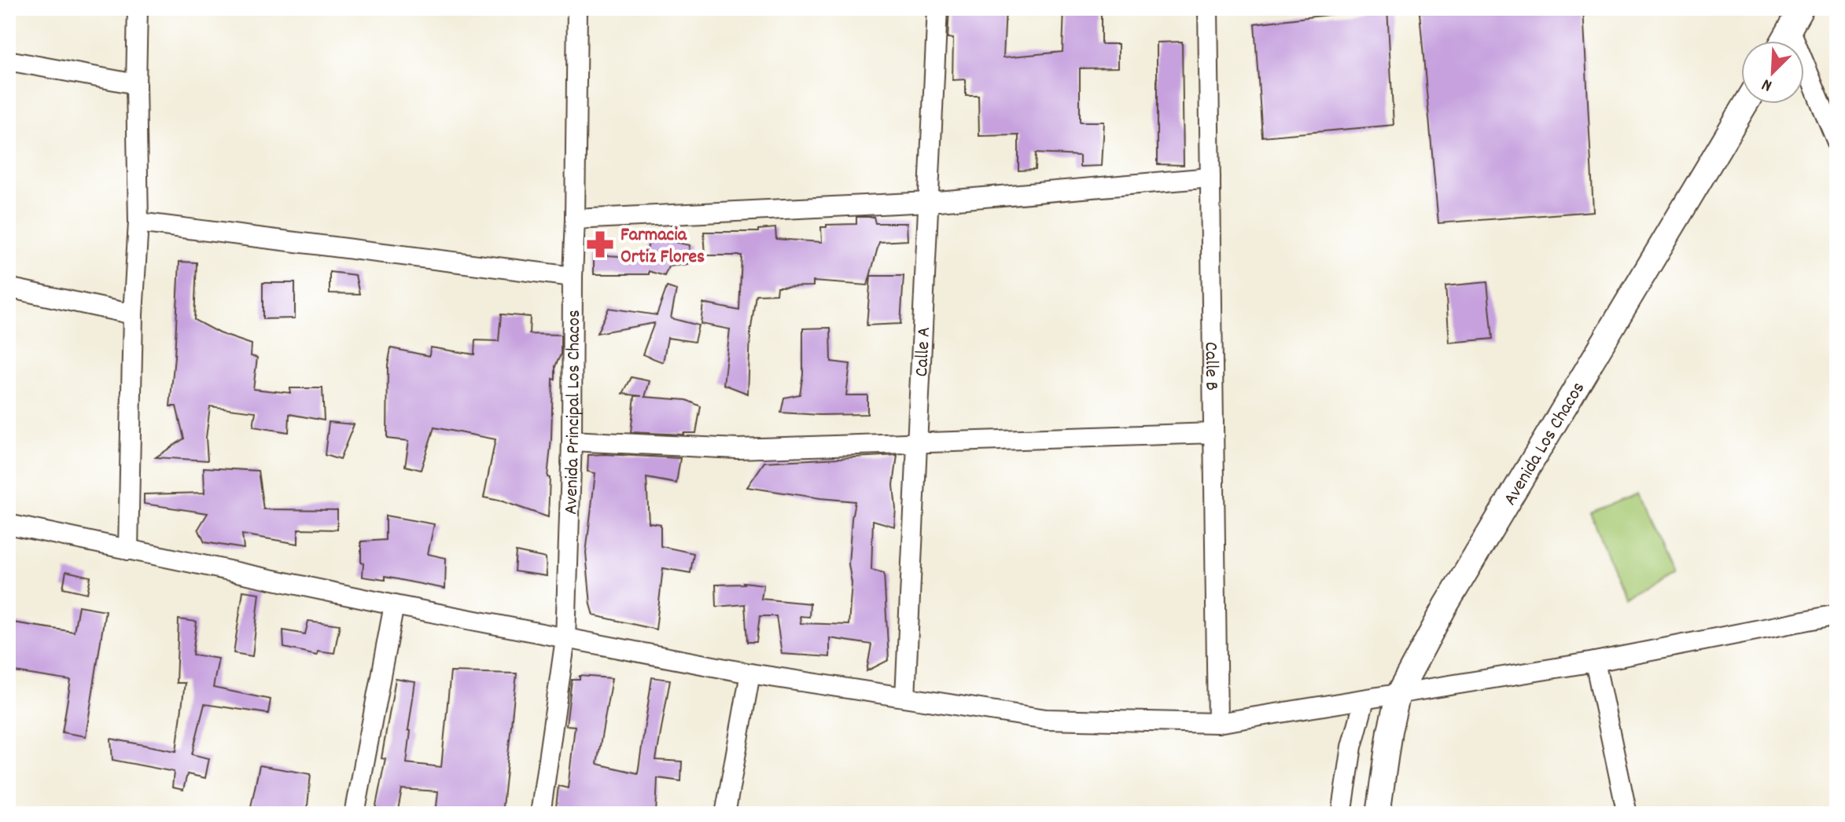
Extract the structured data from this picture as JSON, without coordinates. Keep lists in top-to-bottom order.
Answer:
{
  "streets": {
    "street": [
      "Calle A",
      "Calle B",
      "Avenida Principal Los Chacos",
      "Avenida Los Chacos"
    ]
  },
  "places": {
    "pharmacy": ["Farmacia Ortiz Flores"]
  },
  "north": "bottom left"
}
